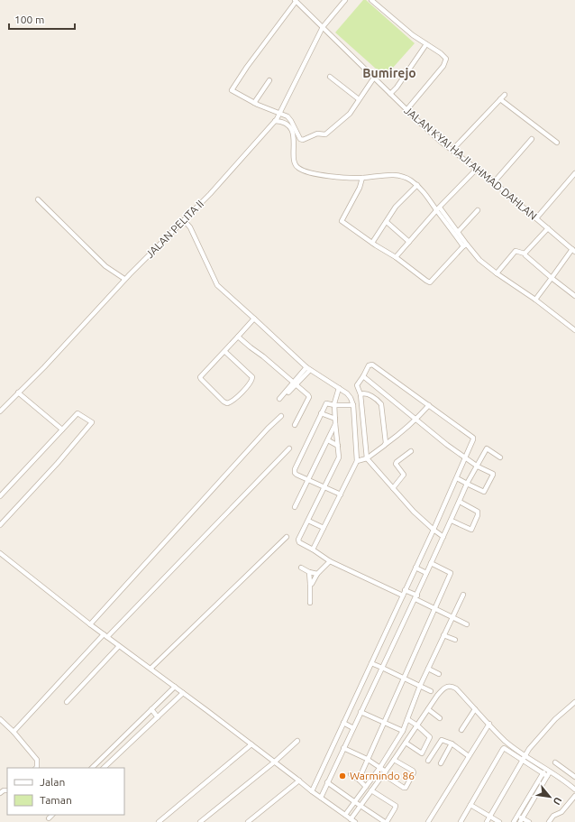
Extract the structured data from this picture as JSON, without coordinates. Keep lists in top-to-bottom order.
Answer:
{
  "streets": {
    "street": ["JALAN KYAI HAJI AHMAD DAHLAN", "JALAN PELITA II"]
  },
  "crossings": [
    ["JALAN KYAI HAJI AHMAD DAHLAN", "JALAN PELITA II"]
  ],
  "districts": ["Bumirejo"],
  "places": ["Warmindo 86"],
  "legend": ["Jalan", "Taman"],
  "scale_bar": "100 m",
  "north": "bottom right"
}
